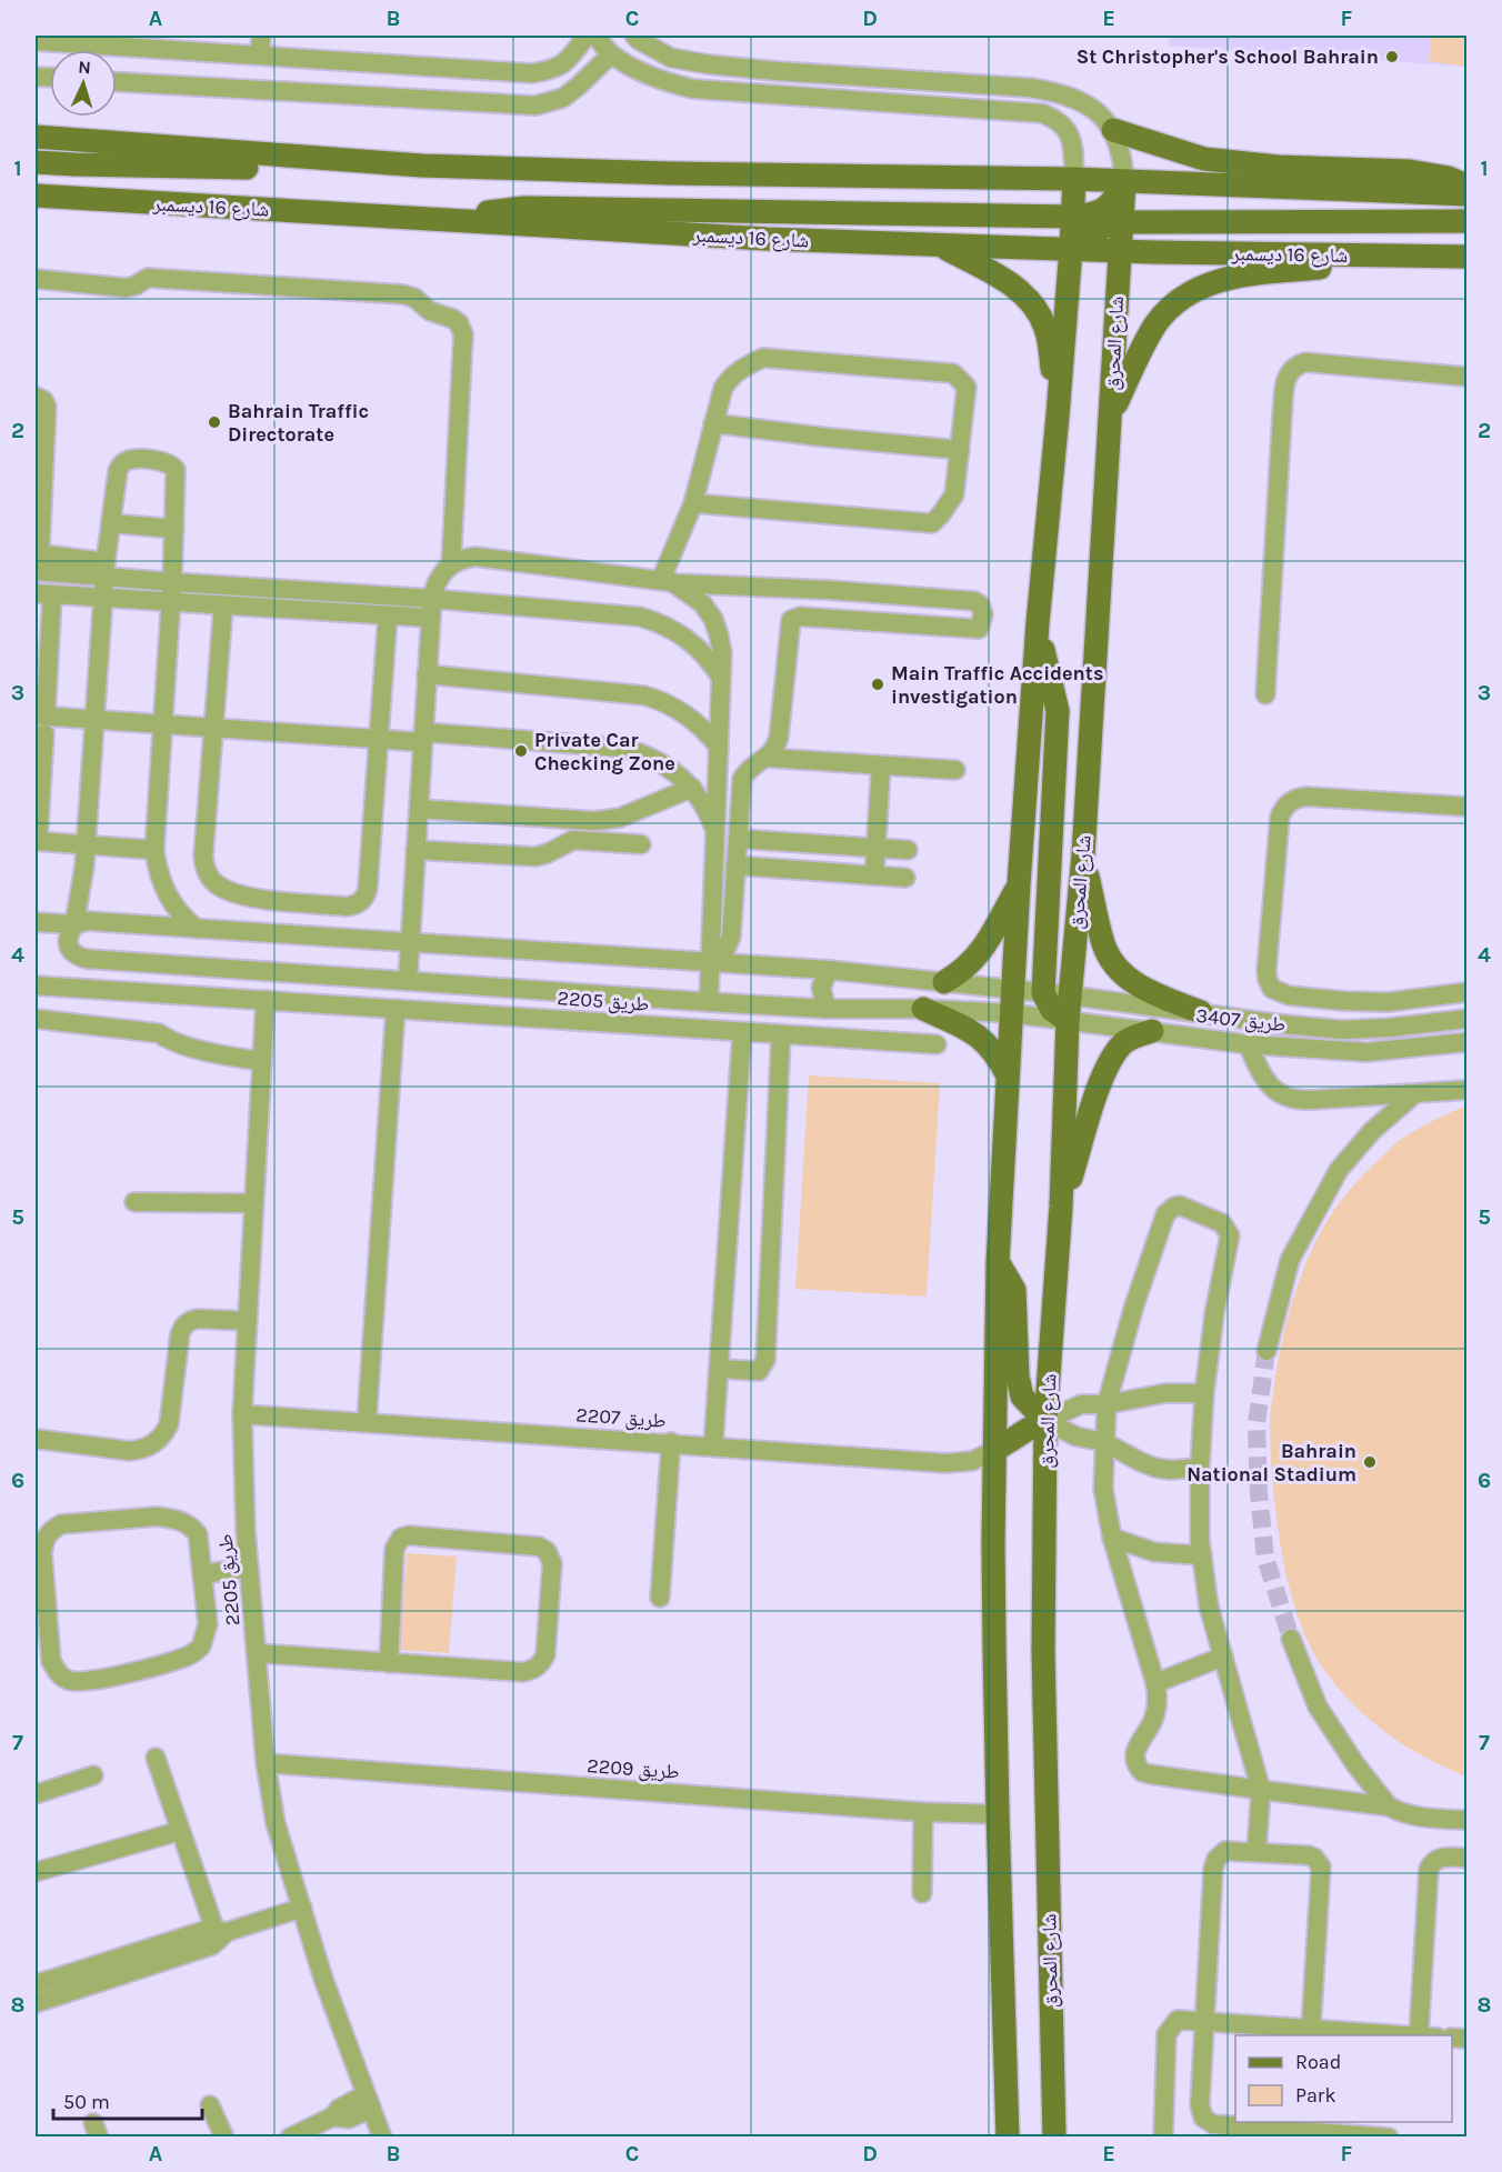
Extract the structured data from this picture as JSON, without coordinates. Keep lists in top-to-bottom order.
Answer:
{
  "streets": {
    "main road": ["شارع 16 ديسمبر", "شارع المحرق"],
    "street": [
      "طريق 2205",
      "طريق 3407",
      "طريق 2207",
      "طريق 2209"
    ]
  },
  "crossings": [
    ["شارع 16 ديسمبر", "شارع المحرق"],
    ["شارع المحرق", "طريق 3407"],
    ["طريق 2205", "طريق 2207"],
    ["طريق 2205", "طريق 2209"]
  ],
  "places": [
    "St Christopher's School Bahrain",
    "Bahrain Traffic Directorate",
    "Main Traffic Accidents investigation",
    "Private Car Checking Zone",
    "Bahrain National Stadium"
  ],
  "legend": ["Road", "Park"],
  "scale_bar": "50 m",
  "north": "top",
  "grid": {
    "columns": [
      "A",
      "B",
      "C",
      "D",
      "E",
      "F"
    ],
    "rows": [
      "1",
      "2",
      "3",
      "4",
      "5",
      "6",
      "7",
      "8"
    ]
  }
}
